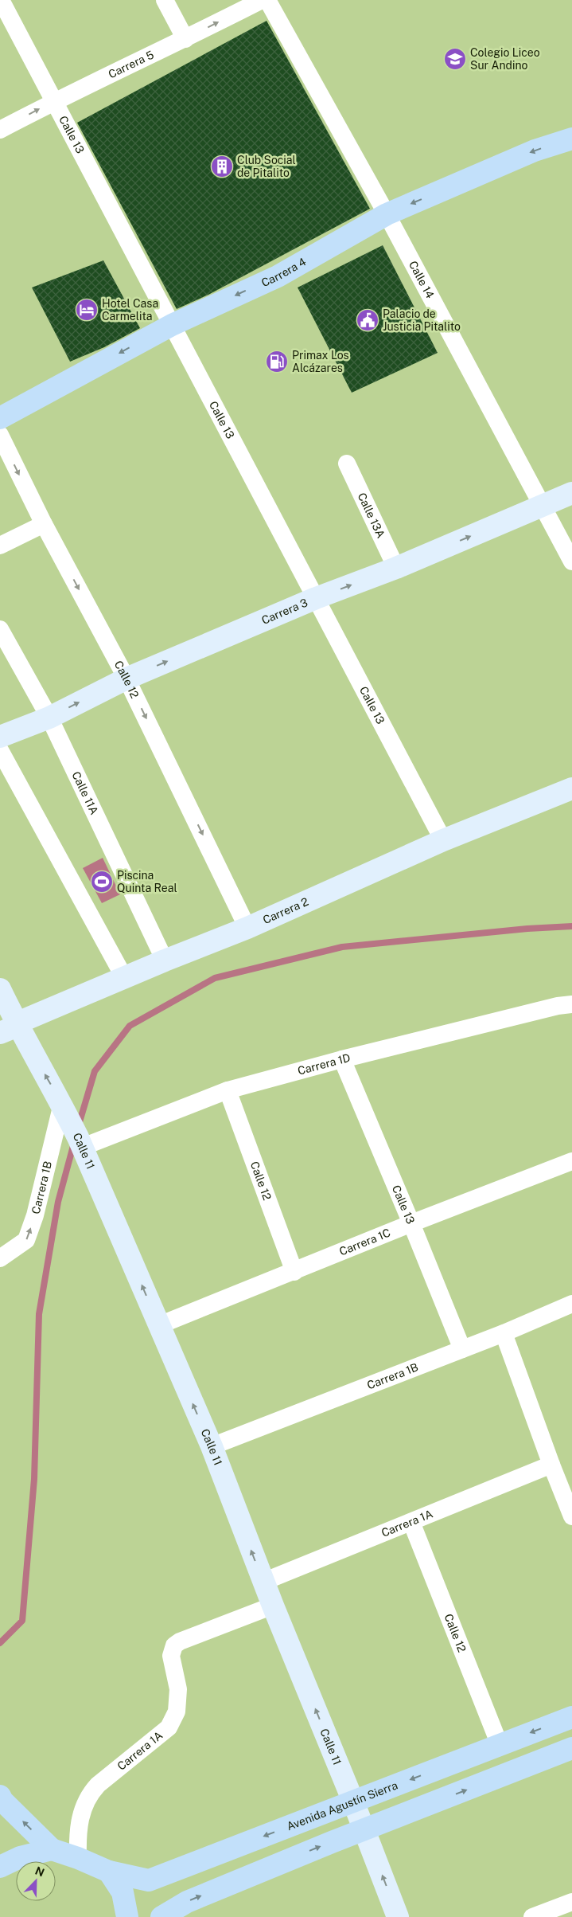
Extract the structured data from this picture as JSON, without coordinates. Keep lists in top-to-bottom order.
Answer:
{
  "streets": {
    "main road": [
      "Carrera 4",
      "Carrera 3",
      "Carrera 2",
      "Calle 11",
      "Avenida Agustín Sierra"
    ],
    "street": [
      "Carrera 5",
      "Calle 13",
      "Calle 14",
      "Calle 13A",
      "Calle 12",
      "Calle 11A",
      "Carrera 1D",
      "Carrera 1B",
      "Carrera 1C",
      "Carrera 1A"
    ]
  },
  "crossings": [
    ["Carrera 5", "Calle 13"],
    ["Calle 13", "Carrera 4"],
    ["Calle 13", "Carrera 3"],
    ["Calle 13", "Carrera 2"],
    ["Calle 13", "Carrera 1D"],
    ["Calle 13", "Carrera 1B"],
    ["Calle 13", "Carrera 1C"],
    ["Carrera 4", "Calle 14"],
    ["Calle 14", "Carrera 3"],
    ["Calle 13A", "Carrera 3"],
    ["Carrera 3", "Calle 12"],
    ["Carrera 3", "Calle 11A"],
    ["Calle 12", "Carrera 2"],
    ["Calle 12", "Carrera 1D"],
    ["Calle 12", "Carrera 1C"],
    ["Calle 12", "Carrera 1A"],
    ["Calle 12", "Avenida Agustín Sierra"],
    ["Calle 11A", "Carrera 2"],
    ["Carrera 2", "Calle 11"],
    ["Carrera 1D", "Calle 11"],
    ["Calle 11", "Carrera 1B"],
    ["Calle 11", "Carrera 1C"],
    ["Calle 11", "Carrera 1A"],
    ["Calle 11", "Avenida Agustín Sierra"],
    ["Carrera 1A", "Avenida Agustín Sierra"]
  ],
  "one_way": [
    "Carrera 5",
    "Carrera 4",
    "Carrera 3",
    "Calle 11"
  ],
  "places": {
    "school or university": ["Colegio Liceo Sur Andino"],
    "building": ["Club Social de Pitalito"],
    "hotel": ["Hotel Casa Carmelita"],
    "public building": ["Palacio de Justicia Pitalito"],
    "fuel station": ["Primax Los Alcázares"],
    "sports": ["Piscina Quinta Real"]
  },
  "north": "top right"
}
